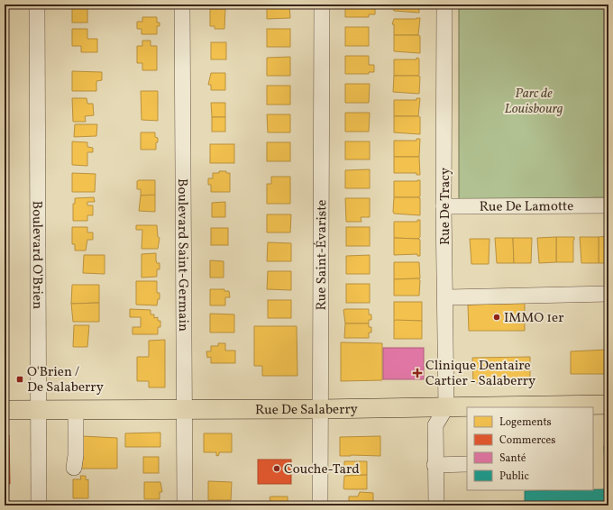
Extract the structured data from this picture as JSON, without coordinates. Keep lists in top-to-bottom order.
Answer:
{
  "streets": {
    "main road": ["Rue De Salaberry"],
    "street": [
      "Rue De Lamotte",
      "Rue De Tracy",
      "Boulevard O'Brien",
      "Boulevard Saint-Germain",
      "Rue Saint-Évariste"
    ]
  },
  "crossings": [
    ["Rue De Lamotte", "Rue De Tracy"],
    ["Rue De Tracy", "Rue De Salaberry"],
    ["Boulevard O'Brien", "Rue De Salaberry"],
    ["Boulevard Saint-Germain", "Rue De Salaberry"],
    ["Rue Saint-Évariste", "Rue De Salaberry"]
  ],
  "parks": ["Parc de Louisbourg"],
  "places": {
    "other": ["IMMO 1er", "Couche-Tard"],
    "health": ["Clinique Dentaire Cartier - Salaberry"],
    "transit": ["O'Brien / De Salaberry"]
  },
  "legend": [
    "Logements",
    "Commerces",
    "Santé",
    "Public"
  ]
}
